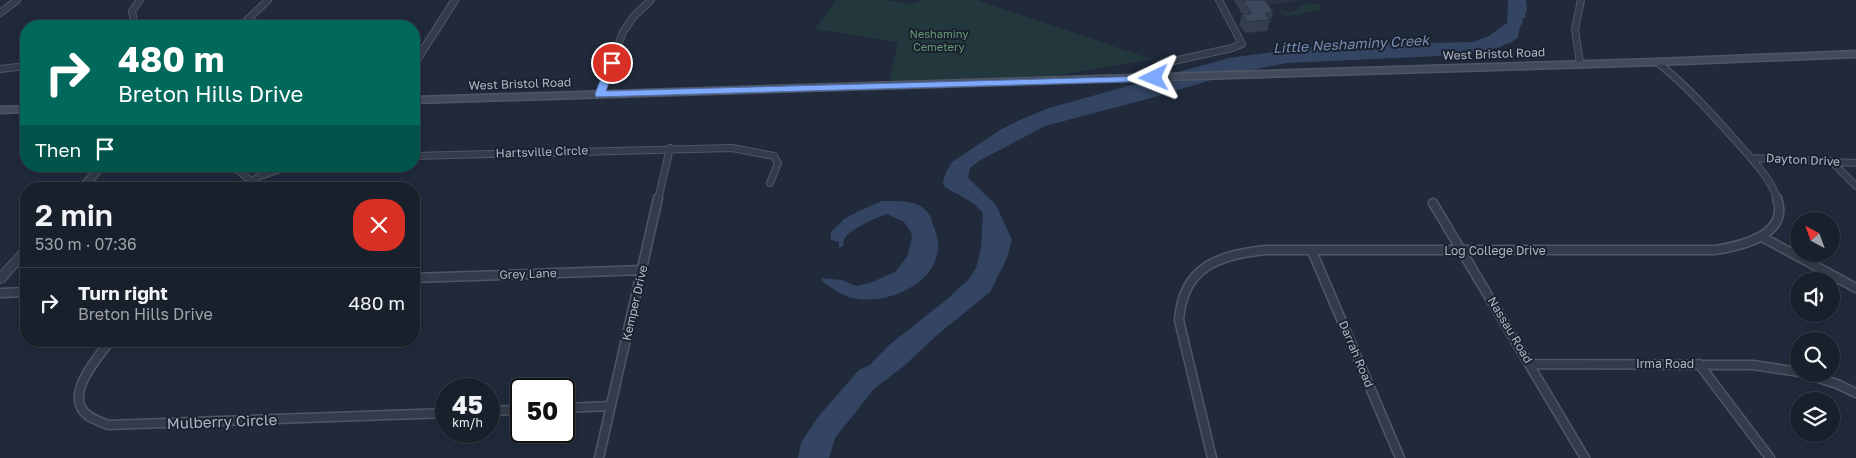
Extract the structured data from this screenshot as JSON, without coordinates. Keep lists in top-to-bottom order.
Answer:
{
  "streets": {
    "main road": ["West Bristol Road"],
    "street": [
      "Hartsville Circle",
      "Dayton Drive",
      "Log College Drive",
      "Grey Lane",
      "Kemper Drive",
      "Nassau Road",
      "Darrah Road",
      "Irma Road",
      "Mulberry Circle"
    ]
  },
  "crossings": [
    ["Hartsville Circle", "Kemper Drive"],
    ["Log College Drive", "Nassau Road"],
    ["Log College Drive", "Darrah Road"],
    ["Grey Lane", "Kemper Drive"],
    ["Nassau Road", "Irma Road"]
  ],
  "water": ["Little Neshaminy Creek"],
  "parks": ["Neshaminy Cemetery"],
  "north": "top left",
  "page": {
    "turn": ["480 m", "Breton Hills Drive"],
    "then": "Then",
    "heading": ["2 min", "530 m · 07:36"],
    "list": [
      {
        "name": "Turn right",
        "note": "Breton Hills Drive",
        "value": "480 m"
      }
    ],
    "speed": "45 km/h",
    "limit": "50"
  }
}
